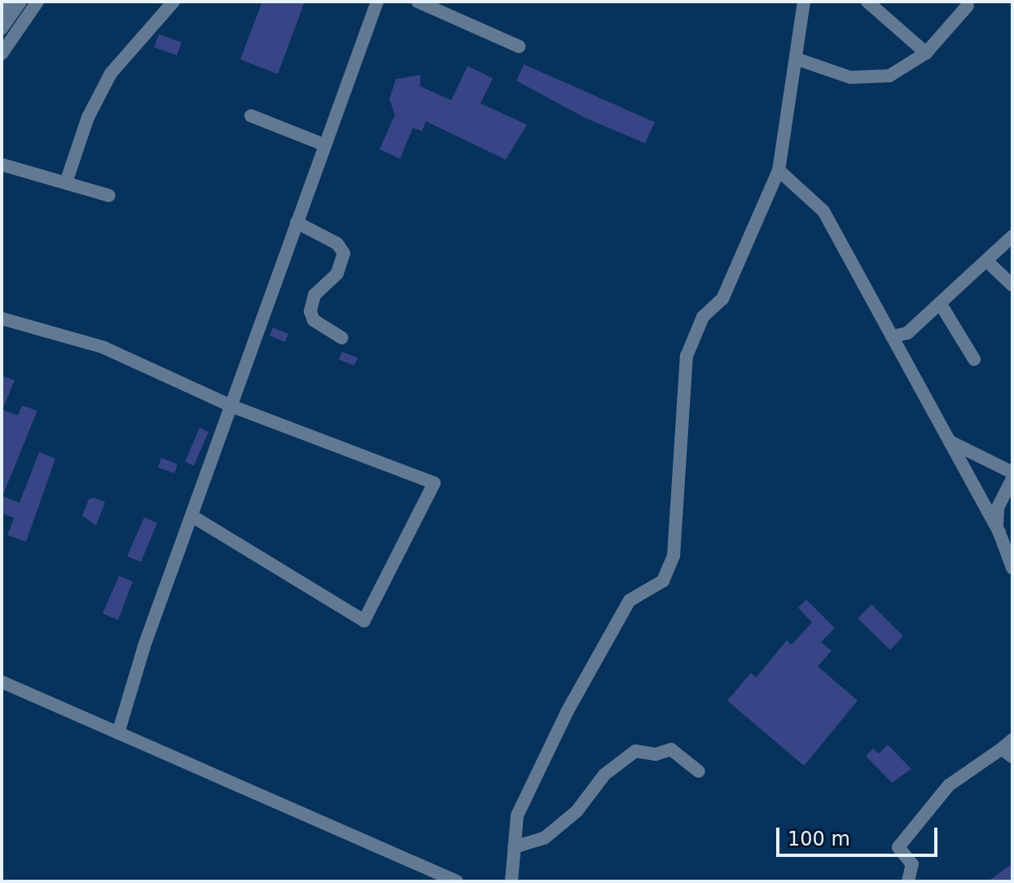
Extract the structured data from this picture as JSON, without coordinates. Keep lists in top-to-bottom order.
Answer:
{
  "scale_bar": "100 m"
}
